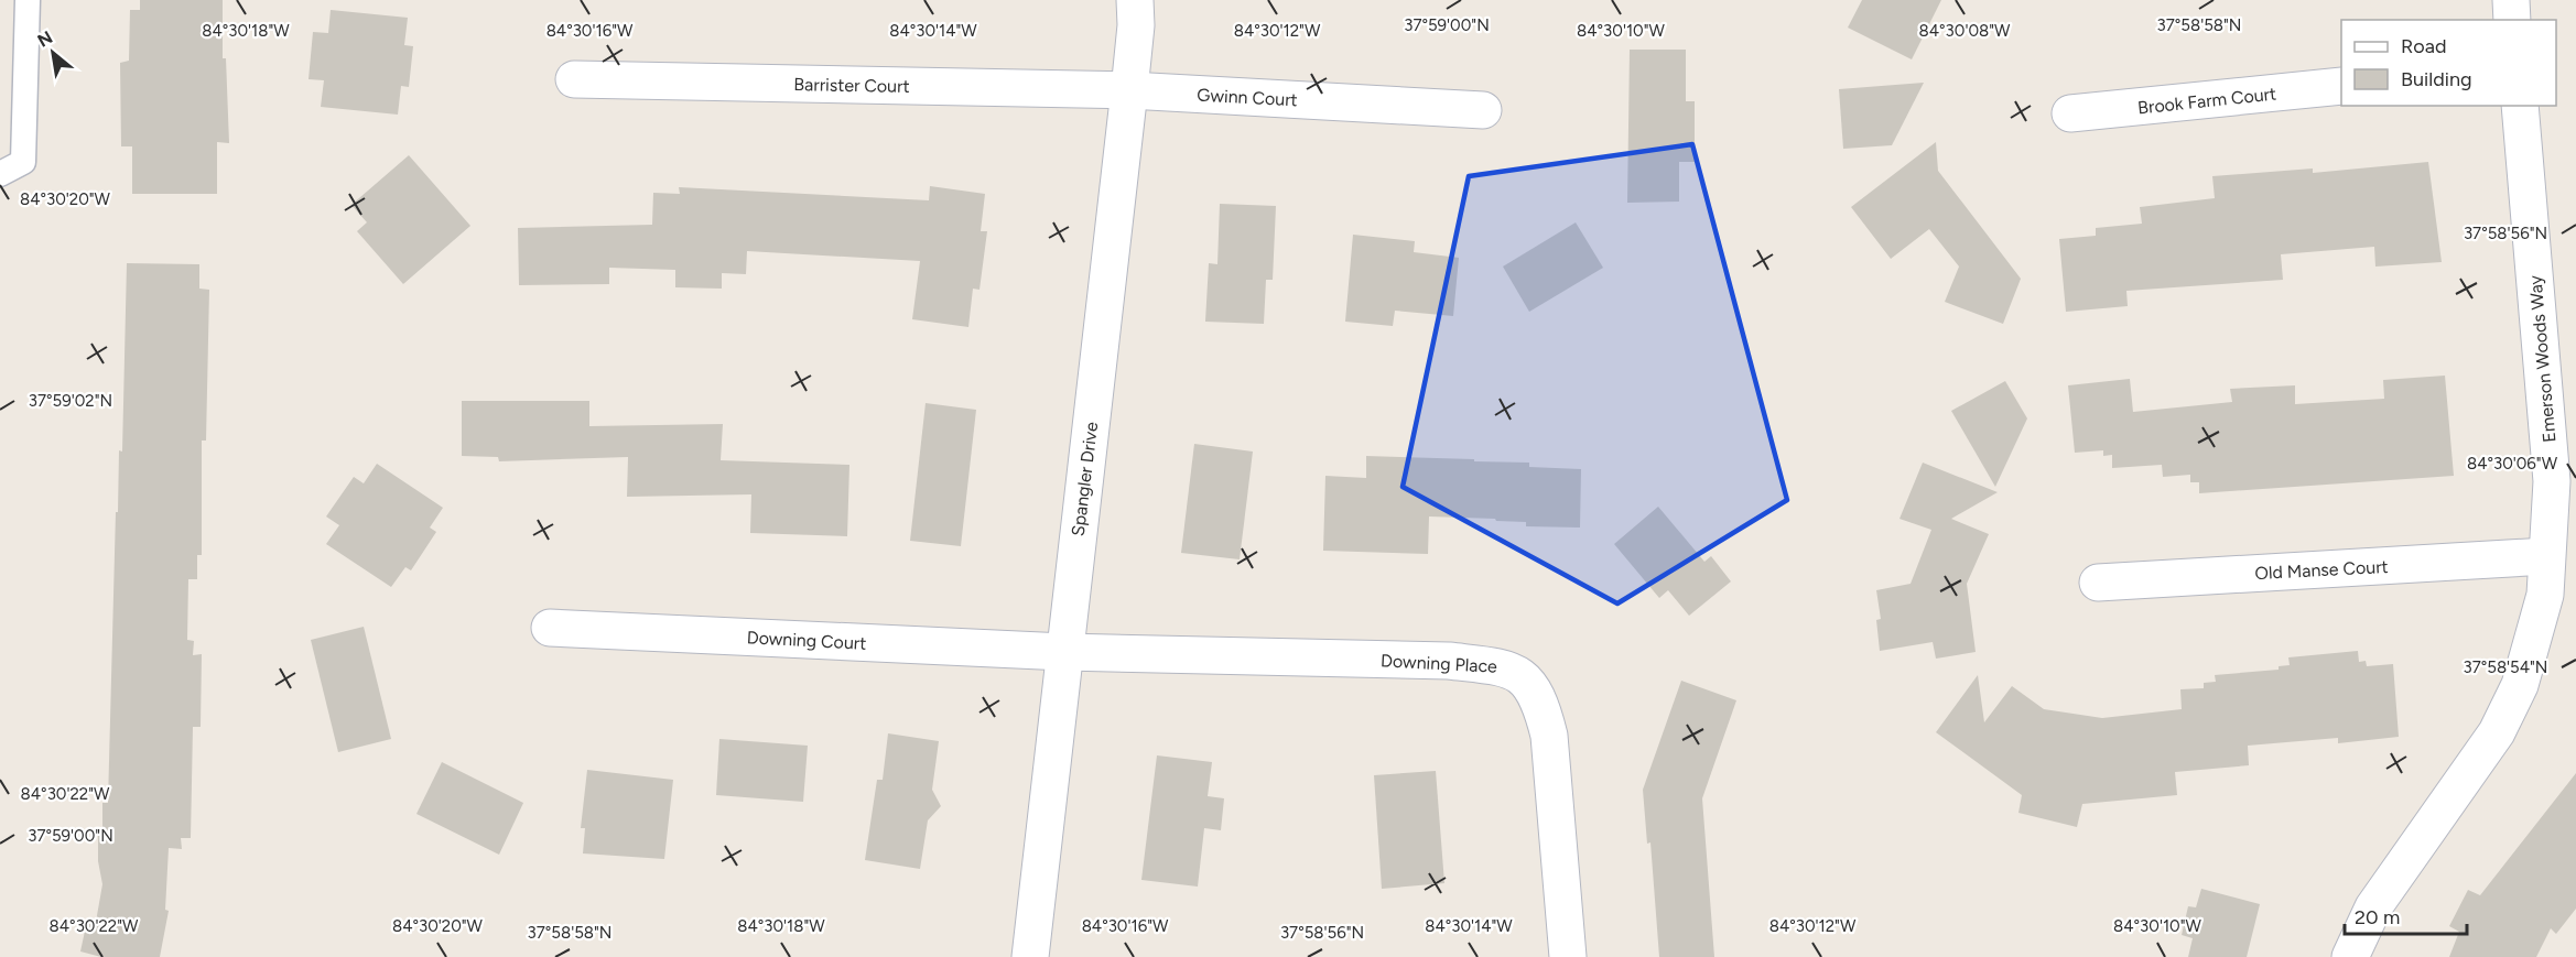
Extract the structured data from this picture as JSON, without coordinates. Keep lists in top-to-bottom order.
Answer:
{
  "streets": {
    "street": [
      "Barrister Court",
      "Gwinn Court",
      "Brook Farm Court",
      "Emerson Woods Way",
      "Spangler Drive",
      "Old Manse Court",
      "Downing Court",
      "Downing Place"
    ]
  },
  "crossings": [
    ["Barrister Court", "Gwinn Court"],
    ["Barrister Court", "Spangler Drive"],
    ["Gwinn Court", "Spangler Drive"],
    ["Emerson Woods Way", "Old Manse Court"],
    ["Spangler Drive", "Downing Court"],
    ["Spangler Drive", "Downing Place"],
    ["Downing Court", "Downing Place"]
  ],
  "legend": ["Road", "Building"],
  "scale_bar": "20 m",
  "north": "top left",
  "coordinates": [
    "37°59'00\"N",
    "37°58'58\"N",
    "84°30'18\"W",
    "84°30'16\"W",
    "84°30'14\"W",
    "84°30'12\"W",
    "84°30'10\"W",
    "84°30'08\"W",
    "84°30'20\"W",
    "37°58'56\"N",
    "37°59'02\"N",
    "84°30'06\"W",
    "37°58'54\"N",
    "84°30'22\"W"
  ]
}
